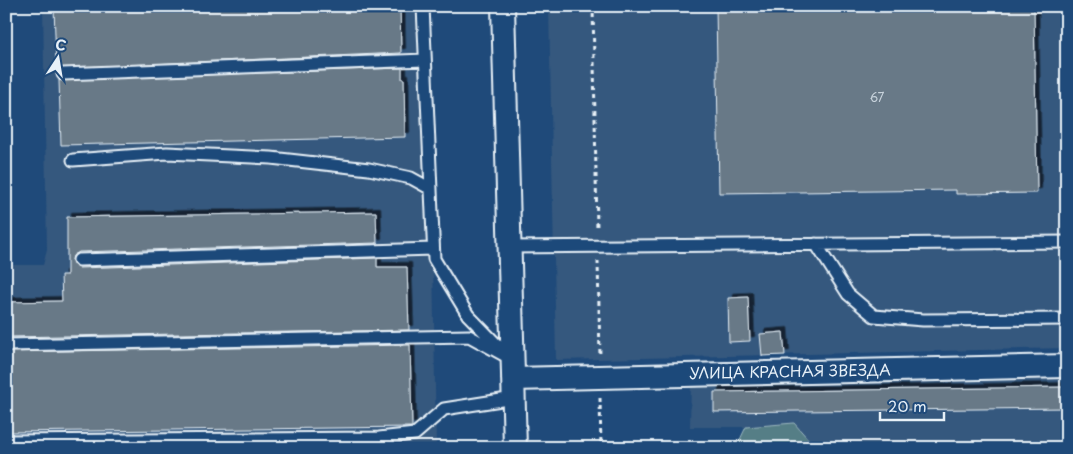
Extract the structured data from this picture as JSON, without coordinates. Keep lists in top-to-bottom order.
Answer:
{
  "streets": {
    "street": ["УЛИЦА КРАСНАЯ ЗВЕЗДА"]
  },
  "house_numbers": ["67"],
  "scale_bar": "20 m",
  "north": "top"
}
